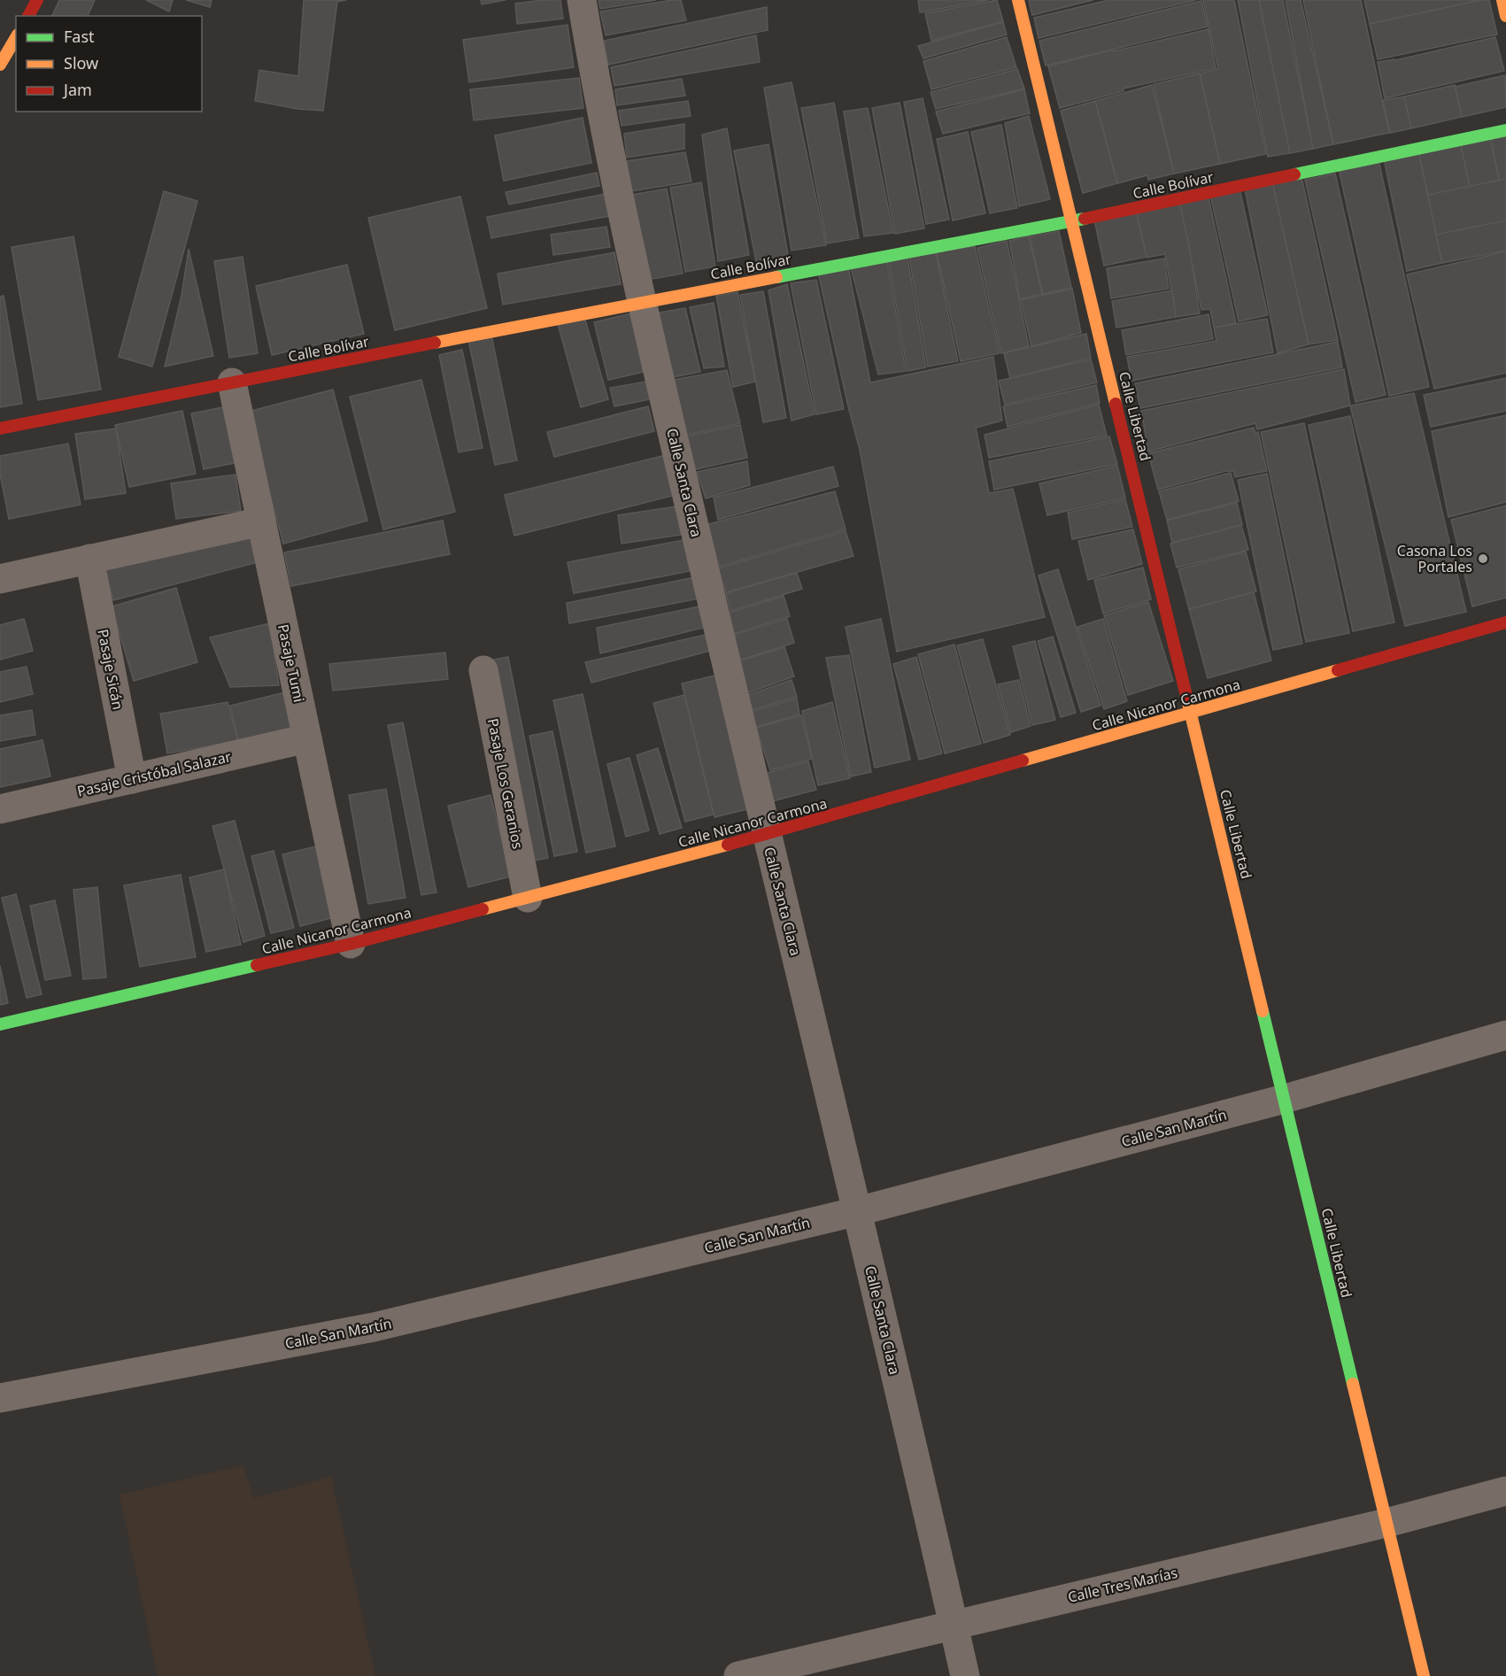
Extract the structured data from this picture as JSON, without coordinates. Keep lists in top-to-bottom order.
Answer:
{
  "streets": {
    "street": [
      "Calle Bolívar",
      "Calle Libertad",
      "Calle Santa Clara",
      "Pasaje Tumi",
      "Pasaje Sicán",
      "Calle Nicanor Carmona",
      "Pasaje Cristóbal Salazar",
      "Pasaje Los Geranios",
      "Calle San Martín",
      "Calle Tres Marías"
    ]
  },
  "crossings": [
    ["Calle Bolívar", "Calle Libertad"],
    ["Calle Bolívar", "Calle Santa Clara"],
    ["Calle Bolívar", "Pasaje Tumi"],
    ["Calle Libertad", "Calle Nicanor Carmona"],
    ["Calle Libertad", "Calle San Martín"],
    ["Calle Libertad", "Calle Tres Marías"],
    ["Calle Santa Clara", "Calle Nicanor Carmona"],
    ["Calle Santa Clara", "Calle San Martín"],
    ["Calle Santa Clara", "Calle Tres Marías"],
    ["Pasaje Tumi", "Calle Nicanor Carmona"],
    ["Pasaje Tumi", "Pasaje Cristóbal Salazar"],
    ["Pasaje Sicán", "Pasaje Cristóbal Salazar"],
    ["Calle Nicanor Carmona", "Pasaje Los Geranios"]
  ],
  "places": ["Casona Los Portales"],
  "legend": ["Fast", "Slow", "Jam"]
}
